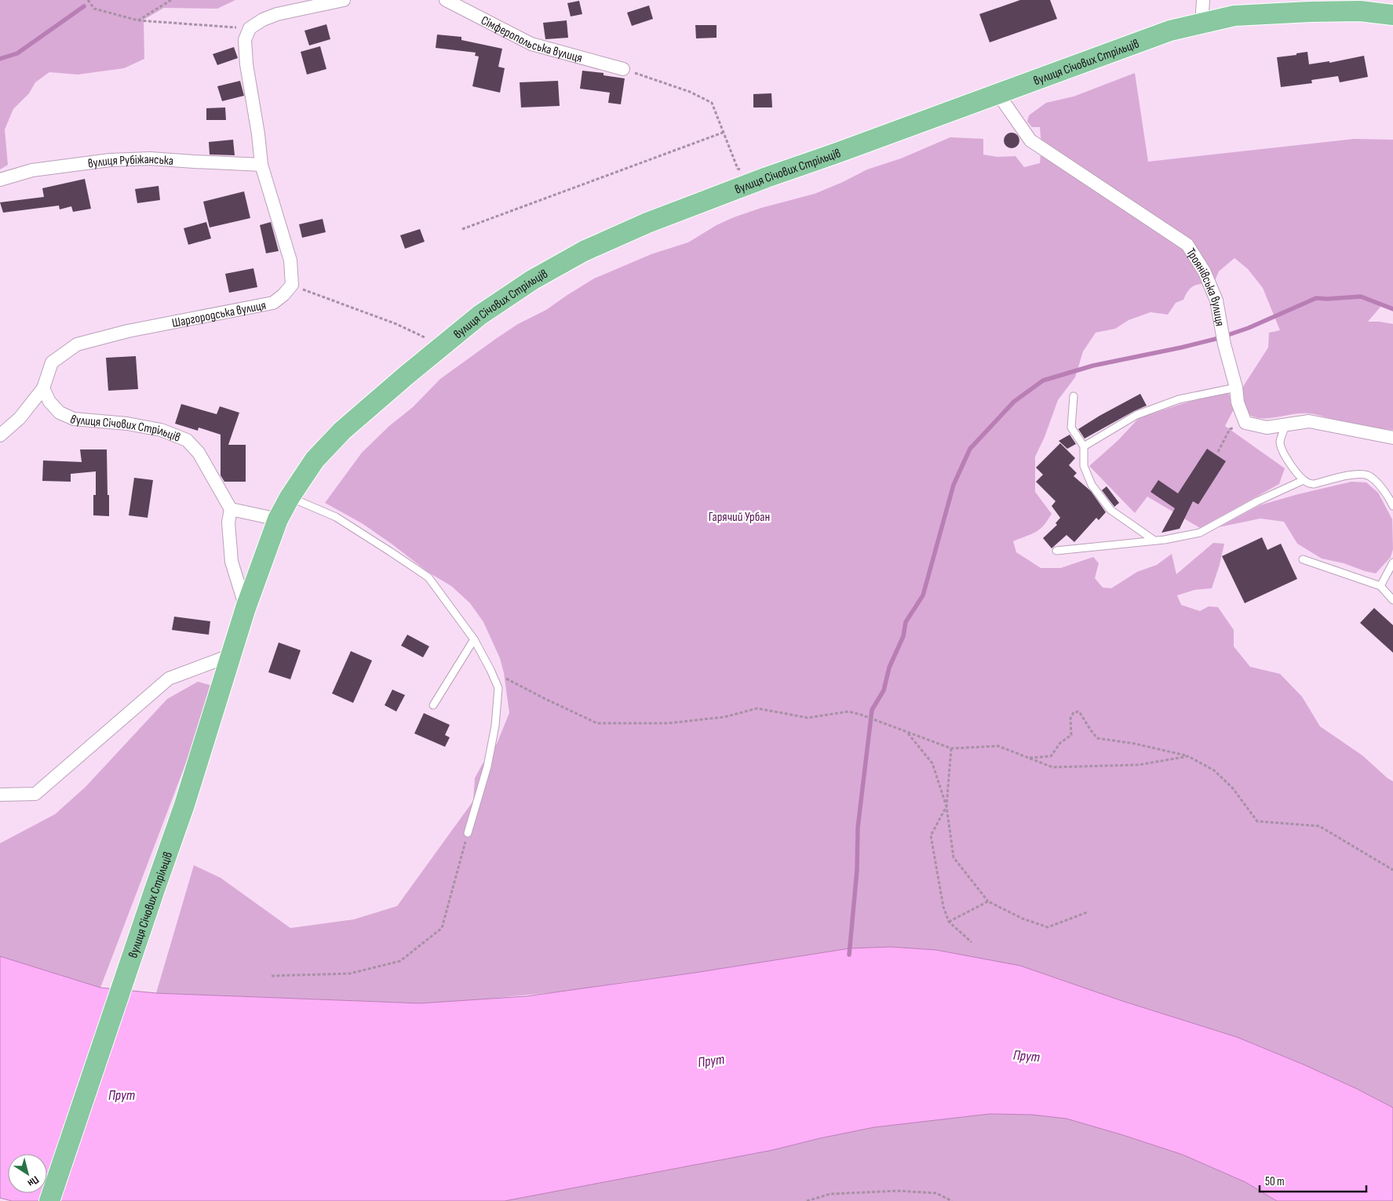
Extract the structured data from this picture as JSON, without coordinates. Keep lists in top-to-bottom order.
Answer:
{
  "streets": {
    "main road": ["вулиця Січових Стрільців"],
    "street": [
      "Сімферопольська вулиця",
      "вулиця Рубіжанська",
      "Троянівська вулиця",
      "Шаргородська вулиця"
    ]
  },
  "crossings": [
    ["вулиця Січових Стрільців", "Троянівська вулиця"],
    ["вулиця Січових Стрільців", "Шаргородська вулиця"]
  ],
  "water": ["Прут"],
  "parks": ["Гарячий Урбан"],
  "scale_bar": "50 m",
  "north": "bottom right"
}
